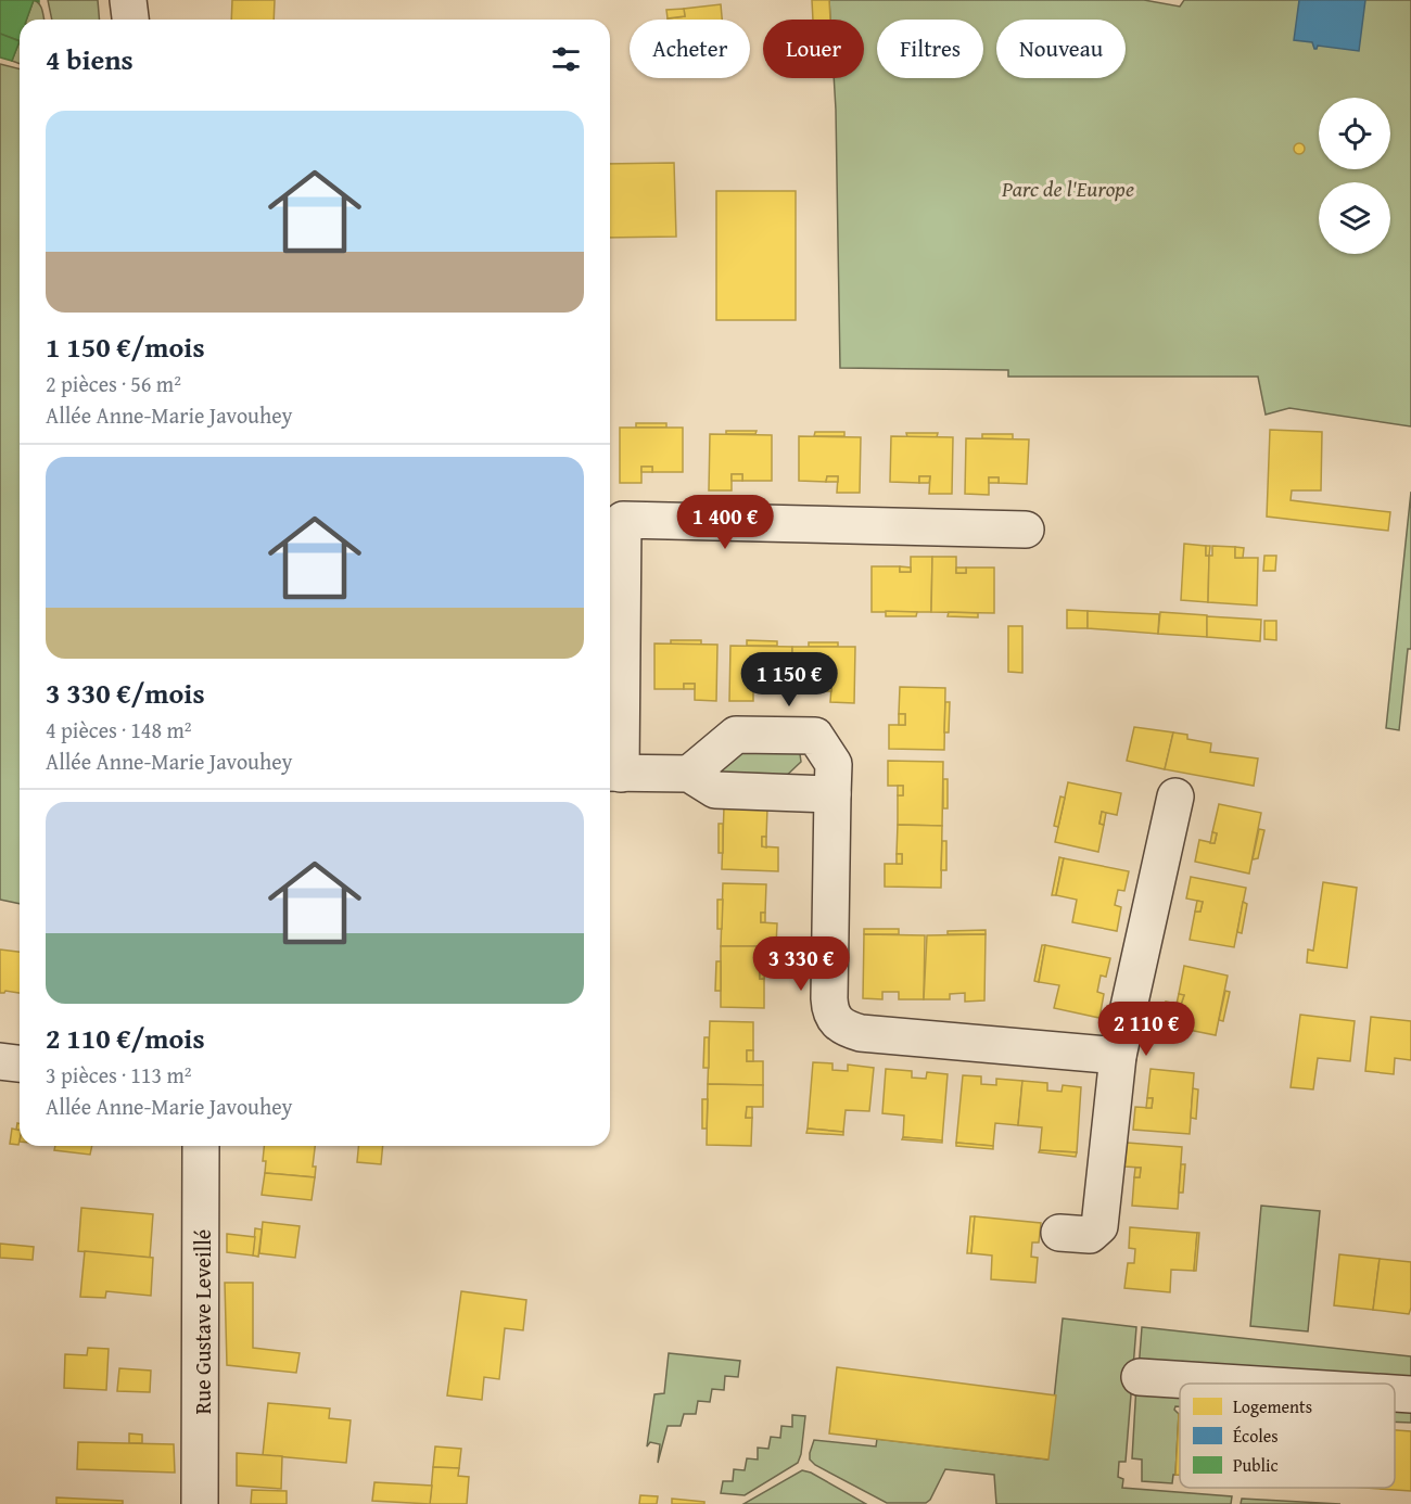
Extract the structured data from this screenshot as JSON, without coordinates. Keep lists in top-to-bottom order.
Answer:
{
  "streets": {
    "street": ["Rue Gustave Leveillé"]
  },
  "parks": ["Parc de l'Europe"],
  "legend": ["Logements", "Écoles", "Public"],
  "page": {
    "chip": [
      "Acheter",
      "Louer",
      "Filtres",
      "Nouveau"
    ],
    "heading": "4 biens",
    "list": [
      {
        "name": "1 150 €/mois",
        "note": "2 pièces · 56 m² · Allée Anne-Marie Javouhey"
      },
      {
        "name": "3 330 €/mois",
        "note": "4 pièces · 148 m² · Allée Anne-Marie Javouhey"
      },
      {
        "name": "2 110 €/mois",
        "note": "3 pièces · 113 m² · Allée Anne-Marie Javouhey"
      }
    ],
    "price": [
      "1 400 €",
      "1 150 €",
      "3 330 €",
      "2 110 €"
    ]
  }
}
